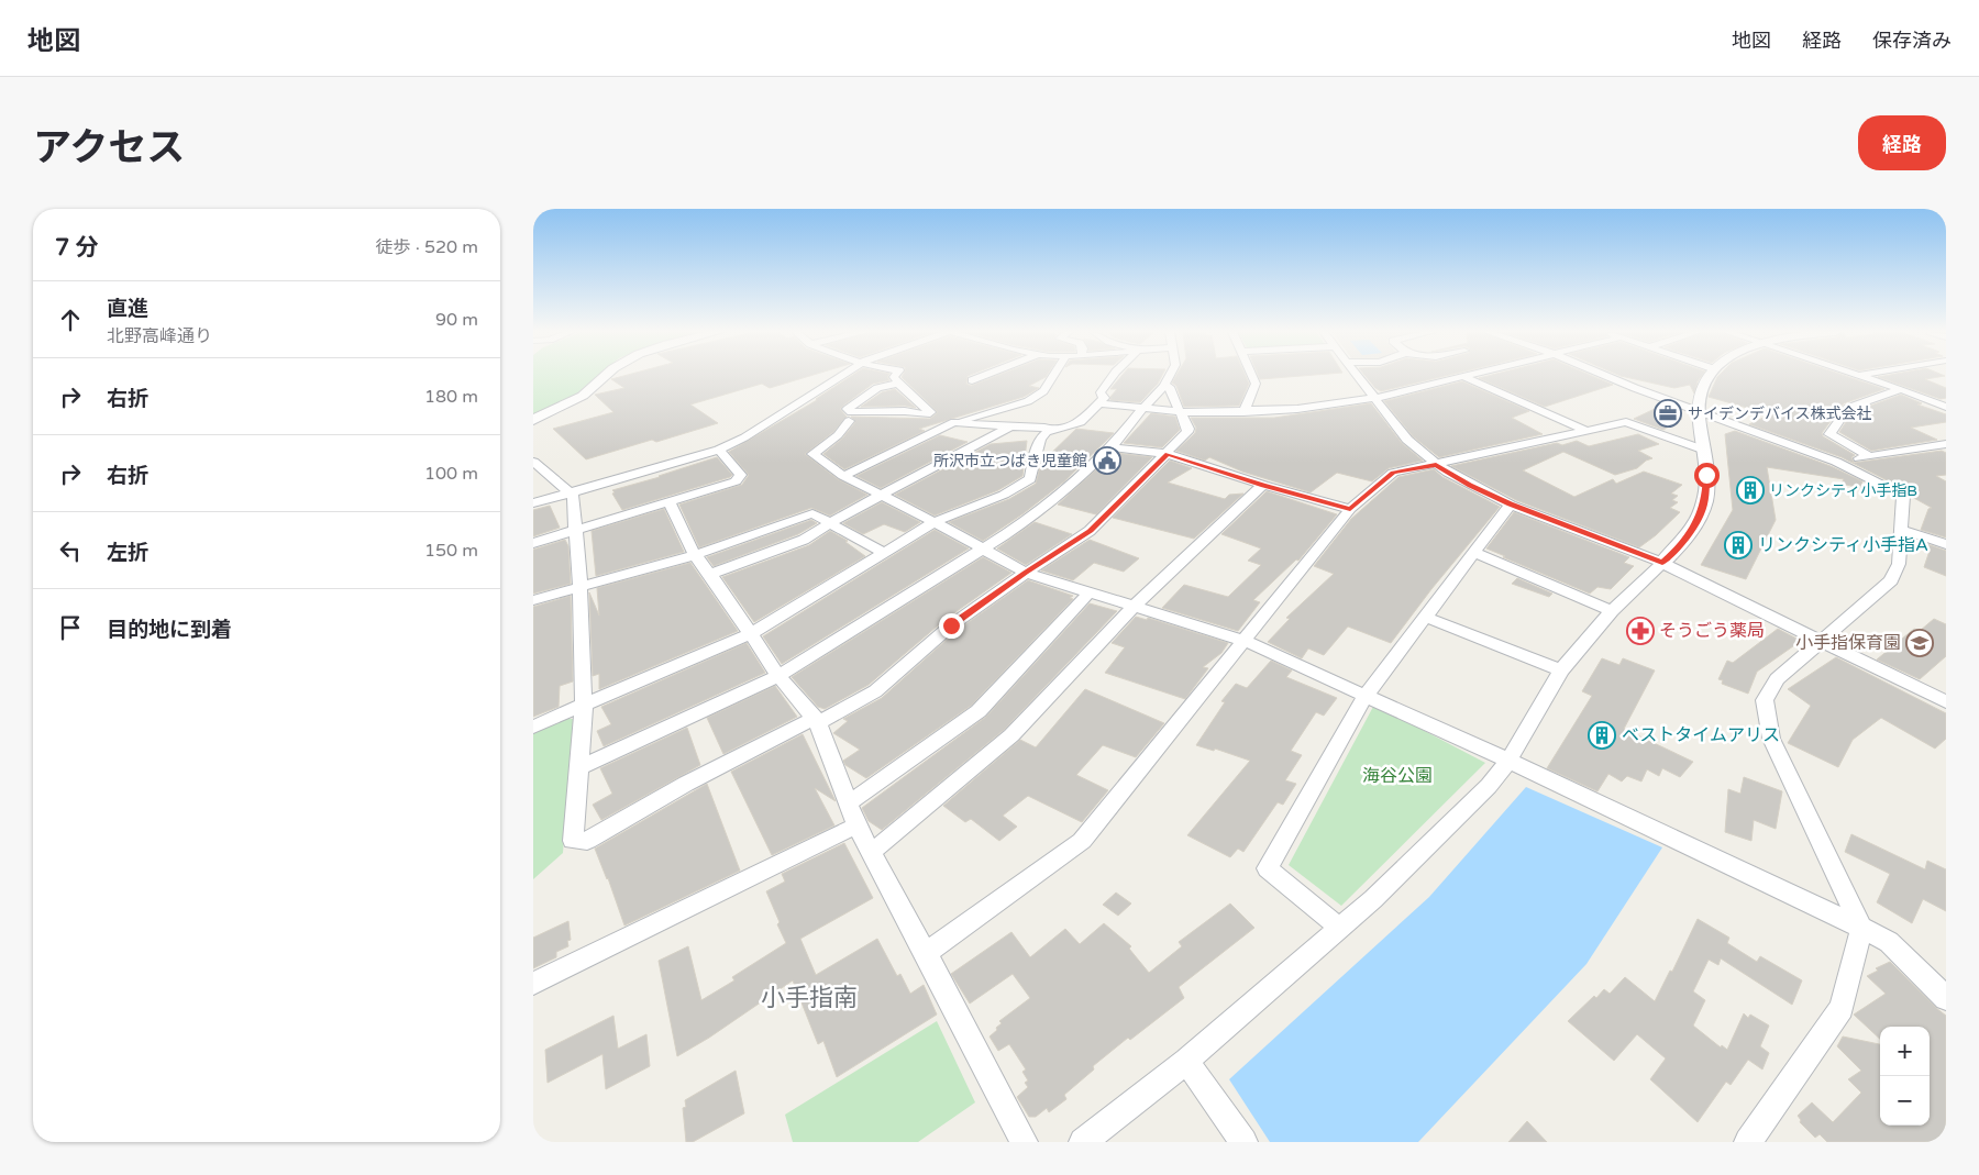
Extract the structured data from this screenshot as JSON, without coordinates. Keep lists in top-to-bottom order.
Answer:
{
  "districts": ["小手指南"],
  "parks": ["海谷公園"],
  "places": {
    "office": ["サイデンデバイス株式会社"],
    "public building": ["所沢市立つばき児童館"],
    "building": ["リンクシティ小手指B", "リンクシティ小手指A", "ベストタイムアリス"],
    "pharmacy": ["そうごう薬局"],
    "school or university": ["小手指保育園"]
  },
  "page": {
    "header": "地図",
    "nav": ["地図", "経路", "保存済み"],
    "title": "アクセス",
    "buttons": "経路",
    "heading": ["7 分", "徒歩 · 520 m"],
    "list": [
      ["直進", "北野高峰通り", "90 m"],
      ["右折", "180 m"],
      ["右折", "100 m"],
      ["左折", "150 m"],
      "目的地に到着"
    ],
    "map_buttons": ["+", "−"]
  }
}
